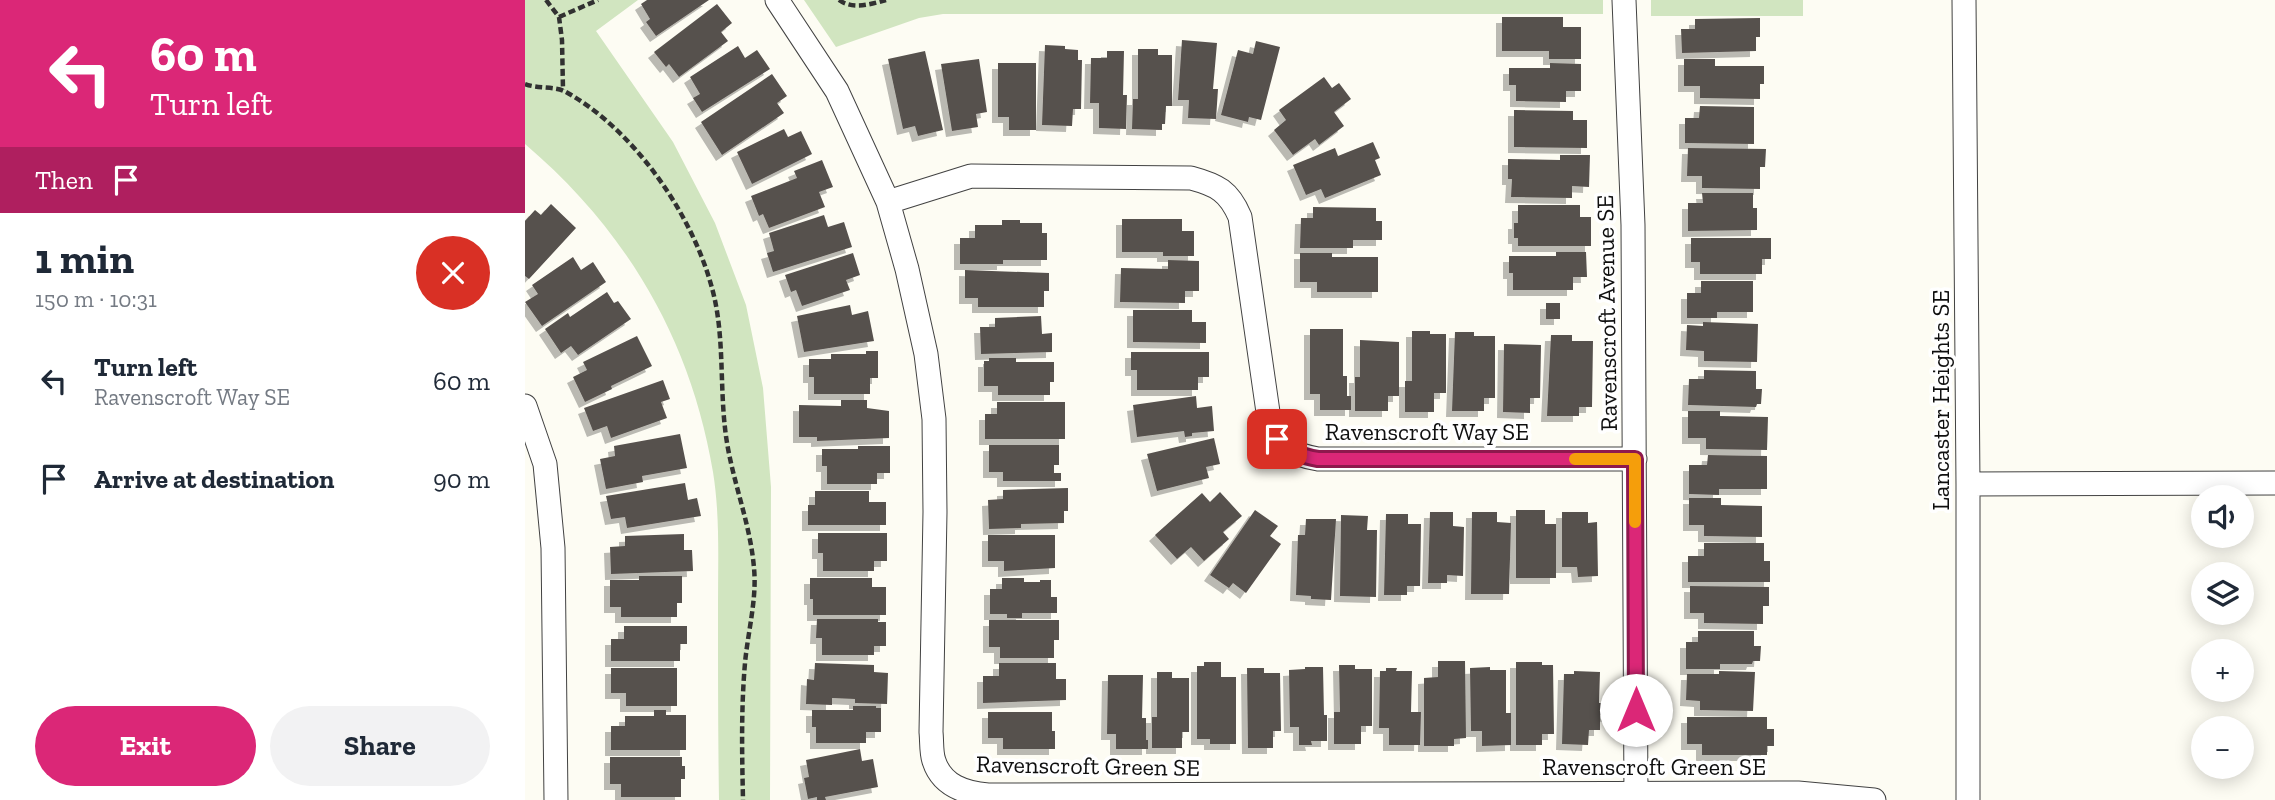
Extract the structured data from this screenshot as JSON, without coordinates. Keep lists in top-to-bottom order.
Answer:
{
  "streets": {
    "street": [
      "Ravenscroft Avenue SE",
      "Lancaster Heights SE",
      "Ravenscroft Way SE",
      "Ravenscroft Green SE"
    ]
  },
  "crossings": [
    ["Ravenscroft Avenue SE", "Ravenscroft Way SE"],
    ["Ravenscroft Avenue SE", "Ravenscroft Green SE"],
    ["Ravenscroft Way SE", "Ravenscroft Green SE"]
  ],
  "page": {
    "turn": ["60 m", "Turn left"],
    "then": "Then",
    "heading": ["1 min", "150 m · 10:31"],
    "list": [
      {
        "name": "Turn left",
        "note": "Ravenscroft Way SE",
        "value": "60 m"
      },
      {
        "name": "Arrive at destination",
        "value": "90 m"
      }
    ],
    "map_buttons": ["+", "−"],
    "buttons": ["Exit", "Share"]
  }
}
